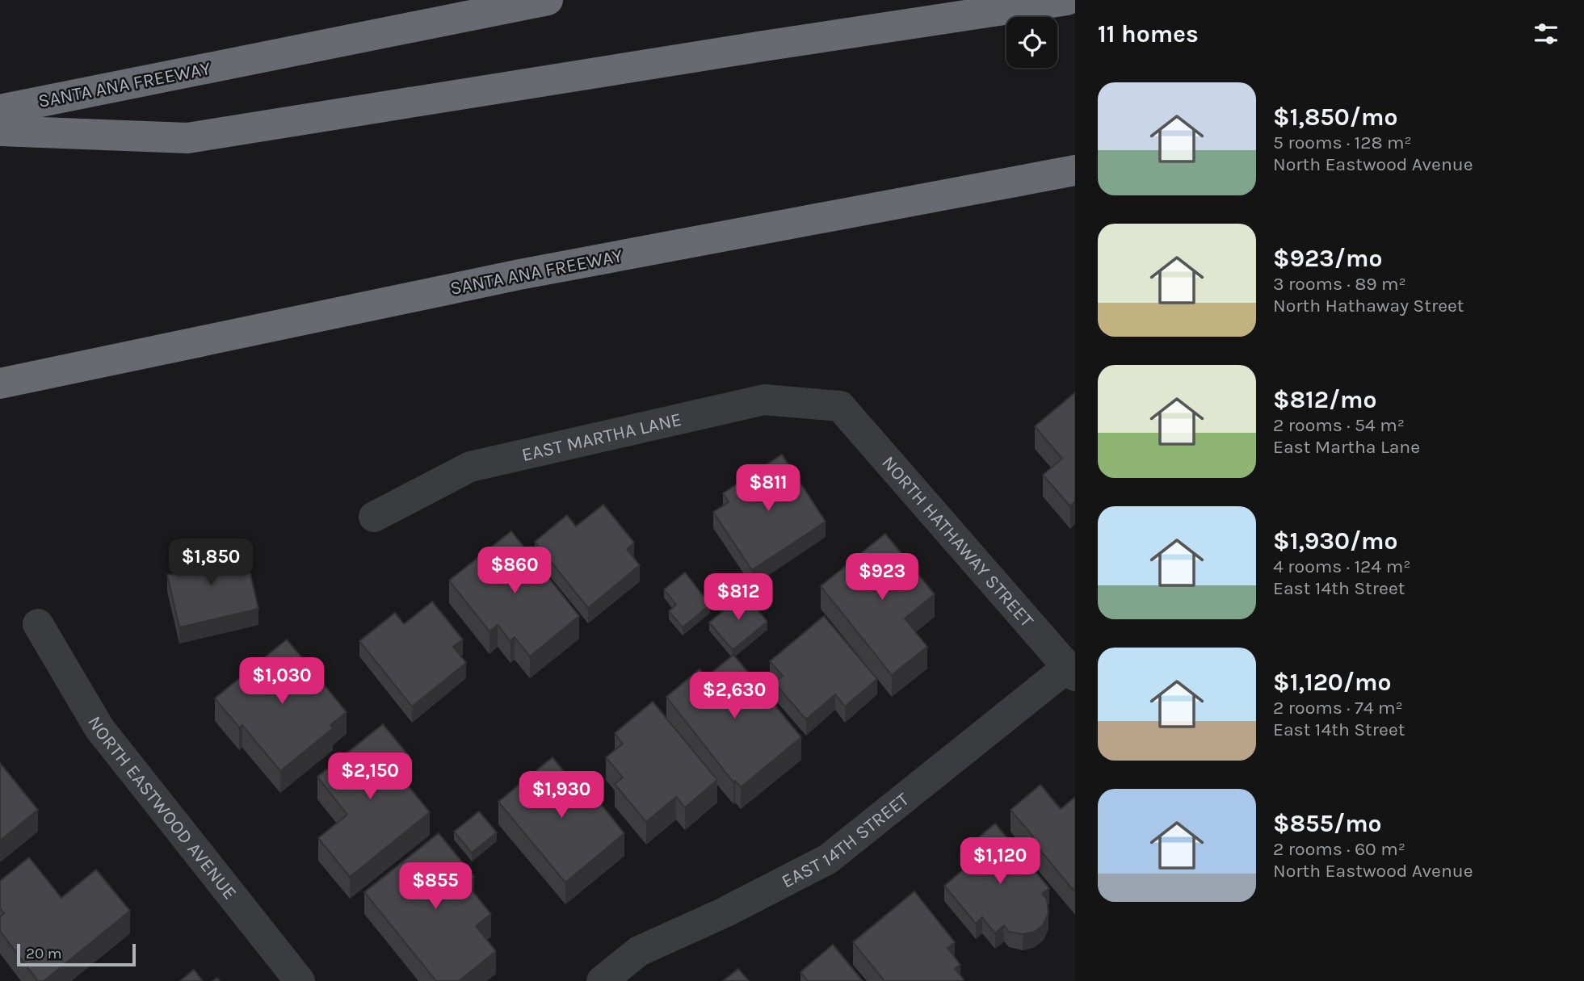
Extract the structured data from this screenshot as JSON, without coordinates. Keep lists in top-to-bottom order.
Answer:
{
  "streets": {
    "highway": ["SANTA ANA FREEWAY"],
    "street": [
      "EAST MARTHA LANE",
      "NORTH HATHAWAY STREET",
      "NORTH EASTWOOD AVENUE",
      "EAST 14TH STREET"
    ]
  },
  "crossings": [
    ["EAST MARTHA LANE", "NORTH HATHAWAY STREET"],
    ["NORTH HATHAWAY STREET", "EAST 14TH STREET"]
  ],
  "scale_bar": "20 m",
  "page": {
    "heading": "11 homes",
    "list": [
      {
        "name": "$1,850/mo",
        "note": "5 rooms · 128 m² · North Eastwood Avenue"
      },
      {
        "name": "$923/mo",
        "note": "3 rooms · 89 m² · North Hathaway Street"
      },
      {
        "name": "$812/mo",
        "note": "2 rooms · 54 m² · East Martha Lane"
      },
      {
        "name": "$1,930/mo",
        "note": "4 rooms · 124 m² · East 14th Street"
      },
      {
        "name": "$1,120/mo",
        "note": "2 rooms · 74 m² · East 14th Street"
      },
      {
        "name": "$855/mo",
        "note": "2 rooms · 60 m² · North Eastwood Avenue"
      }
    ],
    "price": [
      "$811",
      "$1,850",
      "$860",
      "$923",
      "$812",
      "$1,030",
      "$2,630",
      "$2,150",
      "$1,930",
      "$1,120",
      "$855"
    ],
    "scale": "20 m"
  }
}
